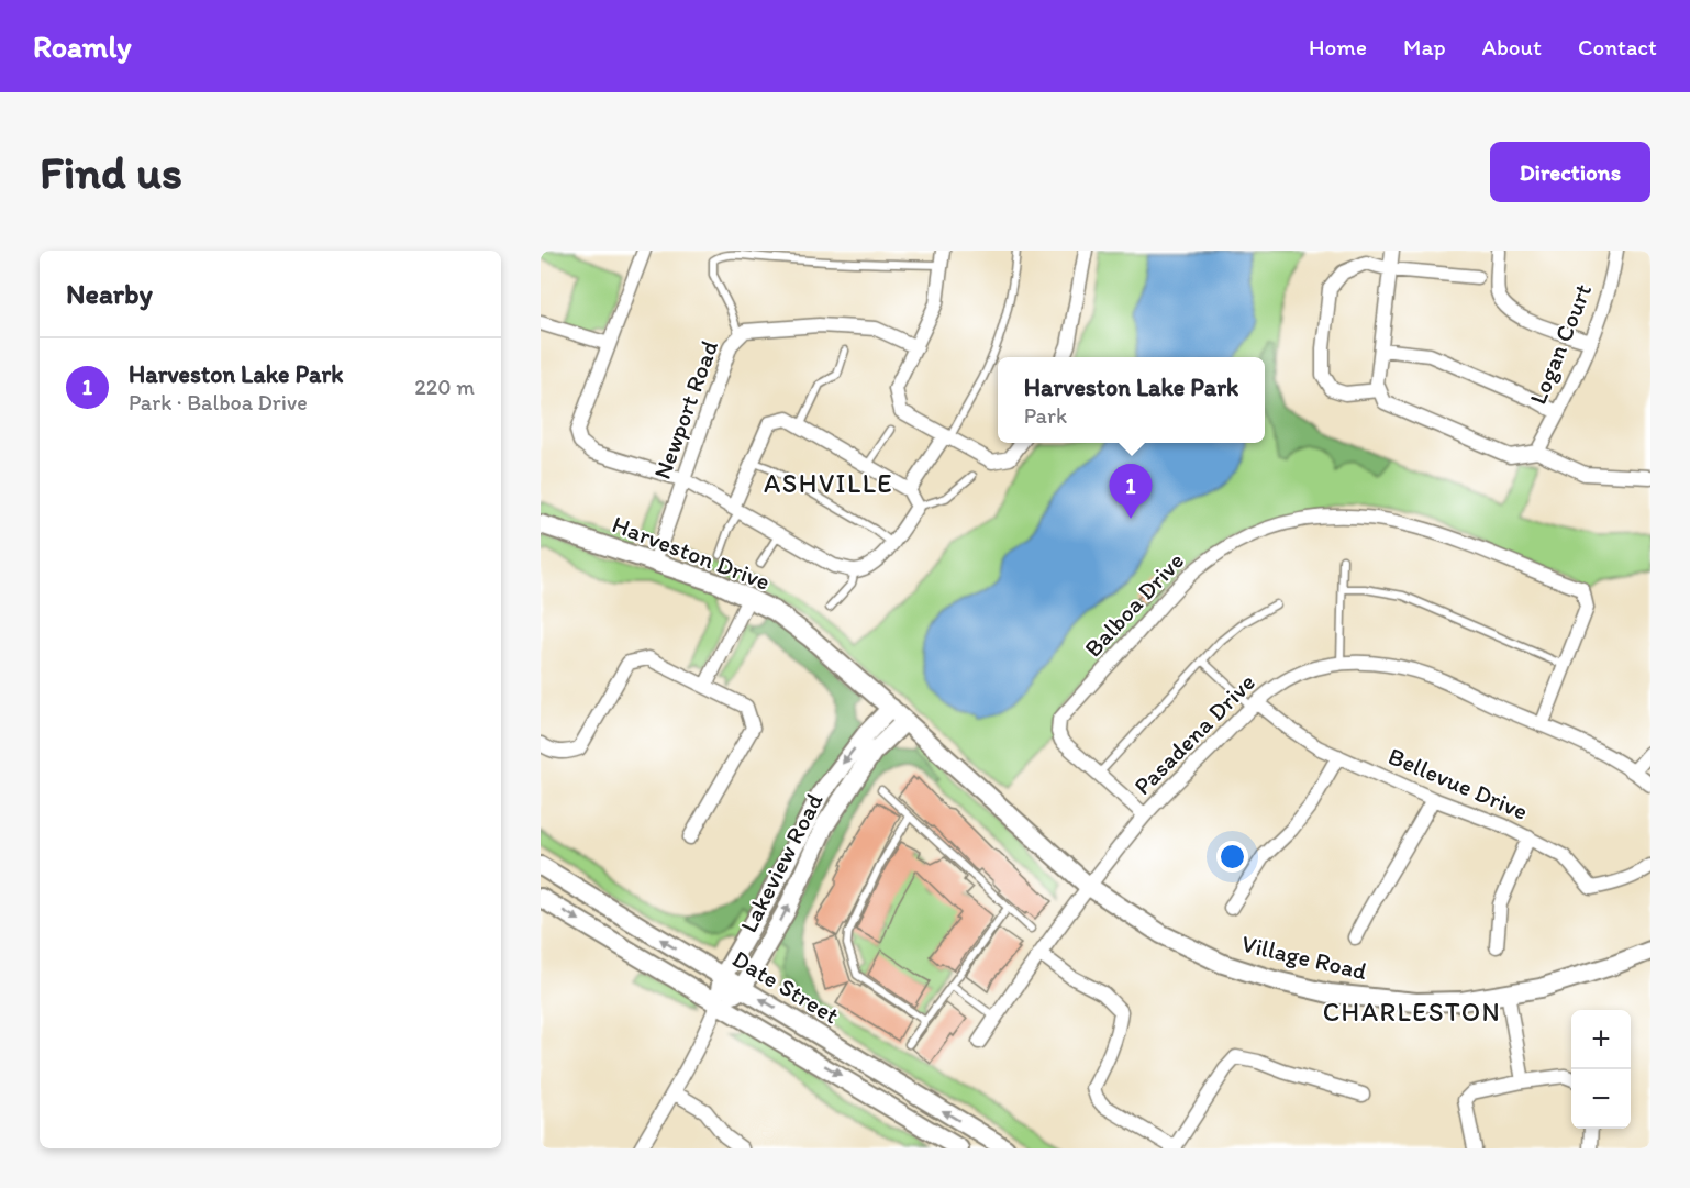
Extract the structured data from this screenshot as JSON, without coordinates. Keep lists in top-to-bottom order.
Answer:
{
  "streets": {
    "street": [
      "Logan Court",
      "Newport Road",
      "Harveston Drive",
      "Balboa Drive",
      "Pasadena Drive",
      "Bellevue Drive",
      "Lakeview Road",
      "Village Road",
      "Date Street"
    ]
  },
  "crossings": [
    ["Newport Road", "Harveston Drive"],
    ["Harveston Drive", "Lakeview Road"],
    ["Harveston Drive", "Village Road"],
    ["Balboa Drive", "Pasadena Drive"],
    ["Pasadena Drive", "Bellevue Drive"],
    ["Pasadena Drive", "Village Road"],
    ["Lakeview Road", "Village Road"],
    ["Lakeview Road", "Date Street"]
  ],
  "districts": ["ASHVILLE", "CHARLESTON"],
  "page": {
    "header": "Roamly",
    "nav": [
      "Home",
      "Map",
      "About",
      "Contact"
    ],
    "buttons": "Directions",
    "title": "Find us",
    "heading": "Nearby",
    "list": [
      {
        "mark": "1",
        "name": "Harveston Lake Park",
        "note": "Park · Balboa Drive",
        "value": "220 m"
      }
    ],
    "popup": ["Harveston Lake Park", "Park"],
    "pins": "1",
    "map_buttons": ["+", "−"]
  }
}
